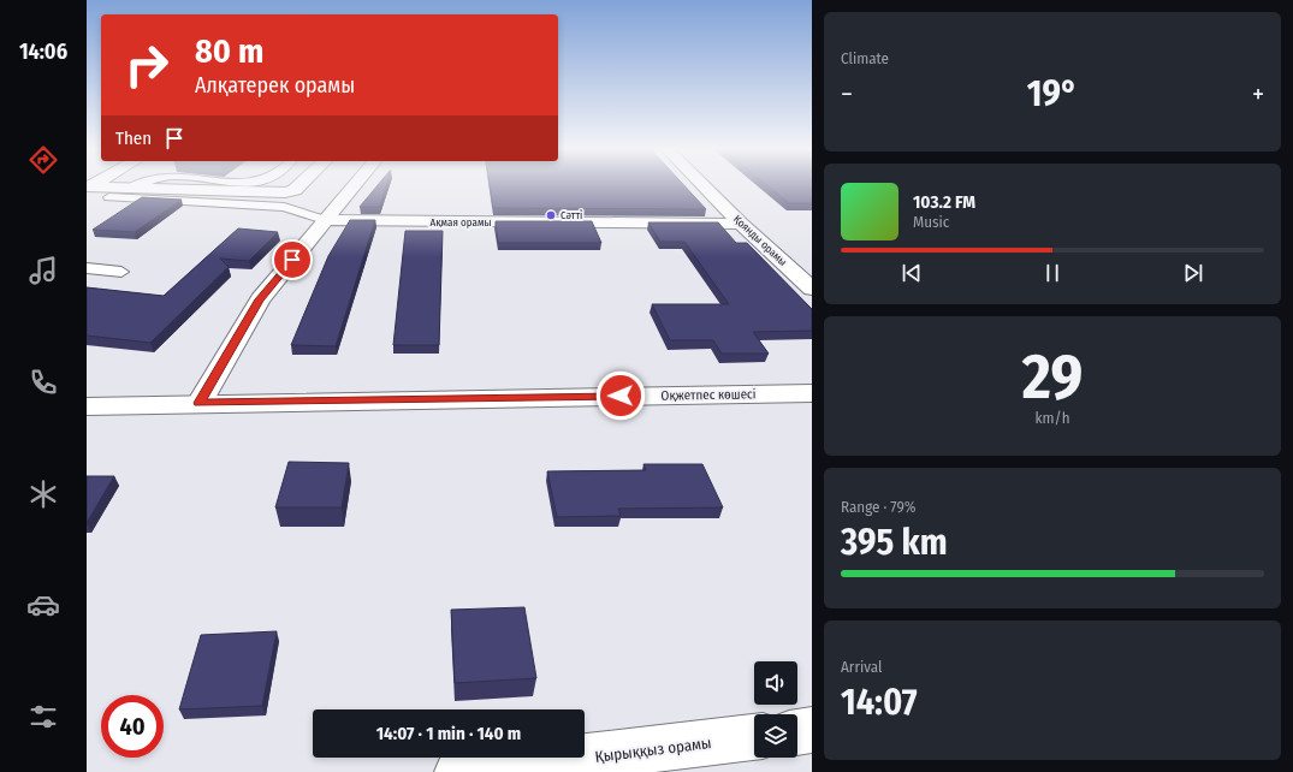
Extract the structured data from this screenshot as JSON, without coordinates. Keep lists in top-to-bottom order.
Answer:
{
  "streets": {
    "street": [
      "Ақмая орамы",
      "Қоянды орамы",
      "Оқжетпес көшесі",
      "Қырыққыз орамы"
    ]
  },
  "crossings": [
    ["Ақмая орамы", "Қоянды орамы"]
  ],
  "places": ["Сәттi"],
  "page": {
    "tabs": "14:06",
    "tile": [
      "Climate",
      ["29", "km/h"],
      ["Range · 79%", "395 km"],
      ["Arrival", "14:07"]
    ],
    "turn": ["80 m", "Алқатерек орамы"],
    "heat": ["−", "19°", "+"],
    "then": "Then",
    "song": ["103.2 FM", "Music"],
    "limit": "40",
    "trip": "14:07 · 1 min · 140 m"
  }
}
